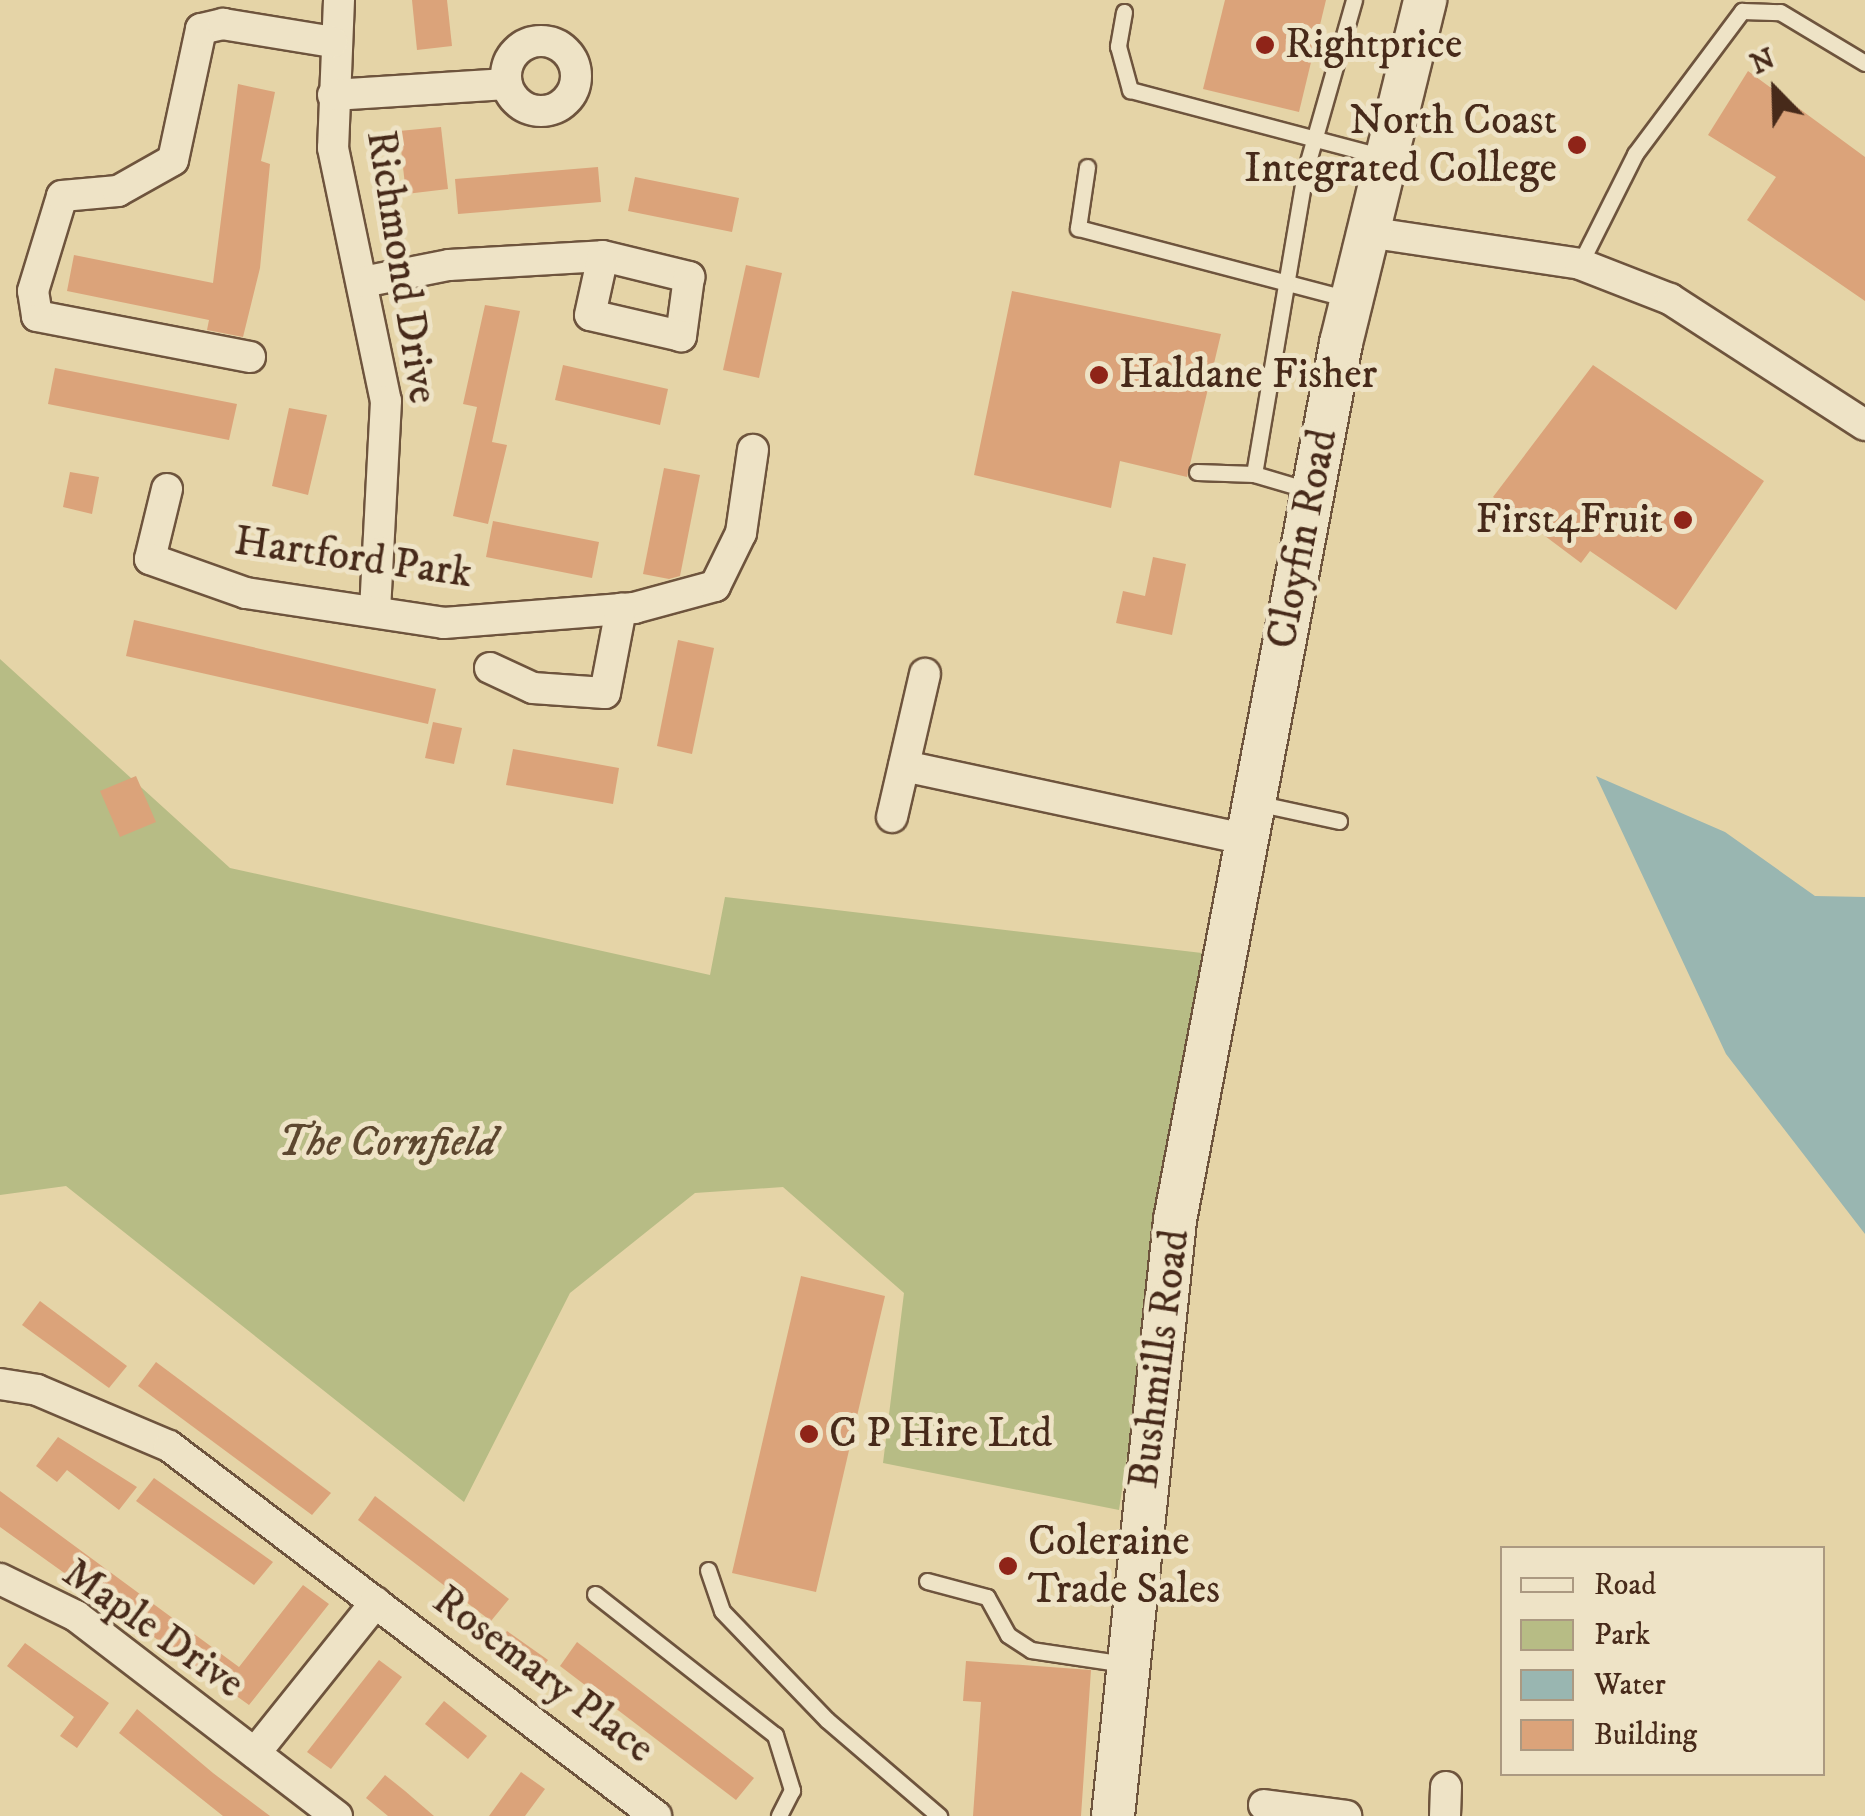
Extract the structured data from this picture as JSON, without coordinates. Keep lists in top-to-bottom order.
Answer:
{
  "streets": {
    "main road": ["Cloyfin Road", "Bushmills Road"],
    "street": [
      "Richmond Drive",
      "Hartford Park",
      "Maple Drive",
      "Rosemary Place"
    ]
  },
  "crossings": [
    ["Richmond Drive", "Hartford Park"],
    ["Cloyfin Road", "Bushmills Road"],
    ["Maple Drive", "Rosemary Place"]
  ],
  "parks": ["The Cornfield"],
  "places": [
    "Rightprice",
    "North Coast Integrated College",
    "Haldane Fisher",
    "First4Fruit",
    "C P Hire Ltd",
    "Coleraine Trade Sales"
  ],
  "legend": [
    "Road",
    "Park",
    "Water",
    "Building"
  ],
  "north": "top left"
}
